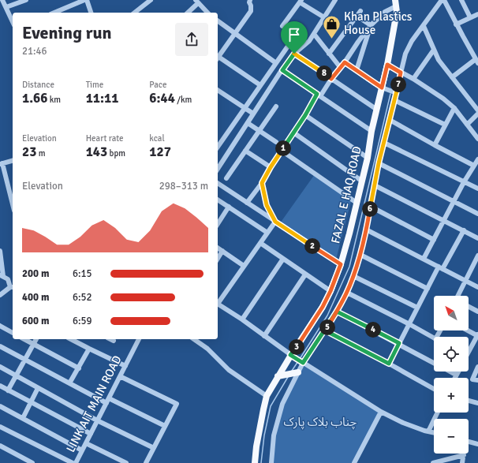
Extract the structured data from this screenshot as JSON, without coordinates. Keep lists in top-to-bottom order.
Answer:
{
  "streets": {
    "main road": ["FAZAL E HAQ ROAD"],
    "street": ["LINK AIT MAIN ROAD"]
  },
  "parks": ["چناب بلاک پارک"],
  "places": {
    "shop": ["Khan Plastics House"]
  },
  "north": "top left",
  "page": {
    "heading": ["Evening run", "21:46"],
    "pins": [
      "8",
      "7",
      "1",
      "6",
      "2",
      "5",
      "4",
      "3"
    ],
    "stats": [
      ["Distance", "1.66 km"],
      ["Time", "11:11"],
      ["Pace", "6:44 /km"],
      ["Elevation", "23 m"],
      ["Heart rate", "143 bpm"],
      ["kcal", "127"]
    ],
    "chart": ["Elevation", "298–313 m"],
    "list": [
      {
        "name": "200 m",
        "note": "6:15"
      },
      {
        "name": "400 m",
        "note": "6:52"
      },
      {
        "name": "600 m",
        "note": "6:59"
      }
    ],
    "map_buttons": ["+", "−"]
  }
}
